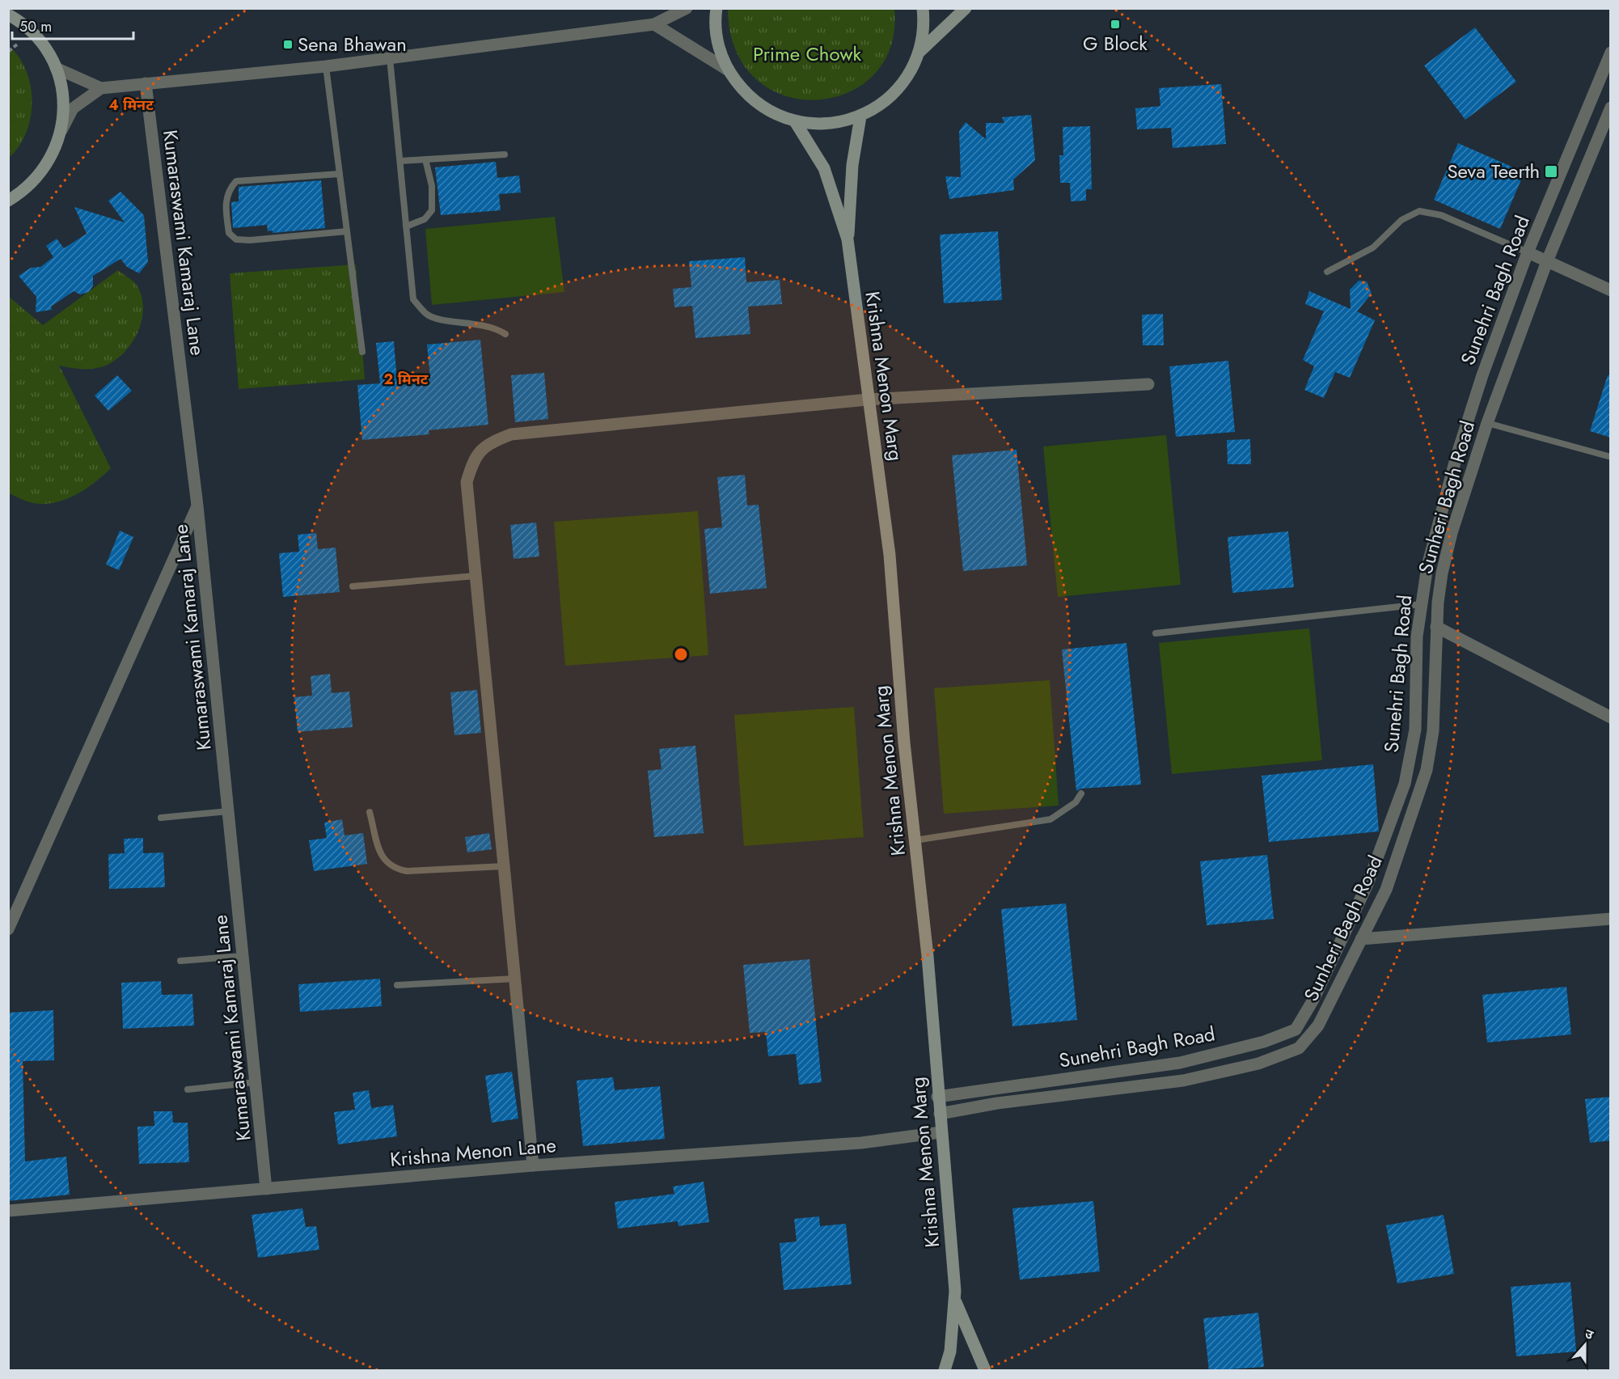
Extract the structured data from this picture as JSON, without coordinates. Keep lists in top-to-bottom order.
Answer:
{
  "streets": {
    "main road": ["Krishna Menon Marg"],
    "street": [
      "Kumaraswami Kamaraj Lane",
      "Sunehri Bagh Road",
      "Sunheri Bagh Road",
      "Krishna Menon Lane"
    ]
  },
  "crossings": [
    ["Kumaraswami Kamaraj Lane", "Krishna Menon Lane"],
    ["Sunehri Bagh Road", "Krishna Menon Marg"],
    ["Krishna Menon Marg", "Sunheri Bagh Road"],
    ["Krishna Menon Marg", "Krishna Menon Lane"]
  ],
  "parks": ["Prime Chowk"],
  "places": {
    "transit": ["G Block", "Sena Bhawan", "Seva Teerth"]
  },
  "scale_bar": "50 m",
  "north": "top",
  "rings": ["4 मिनट", "2 मिनट"]
}
